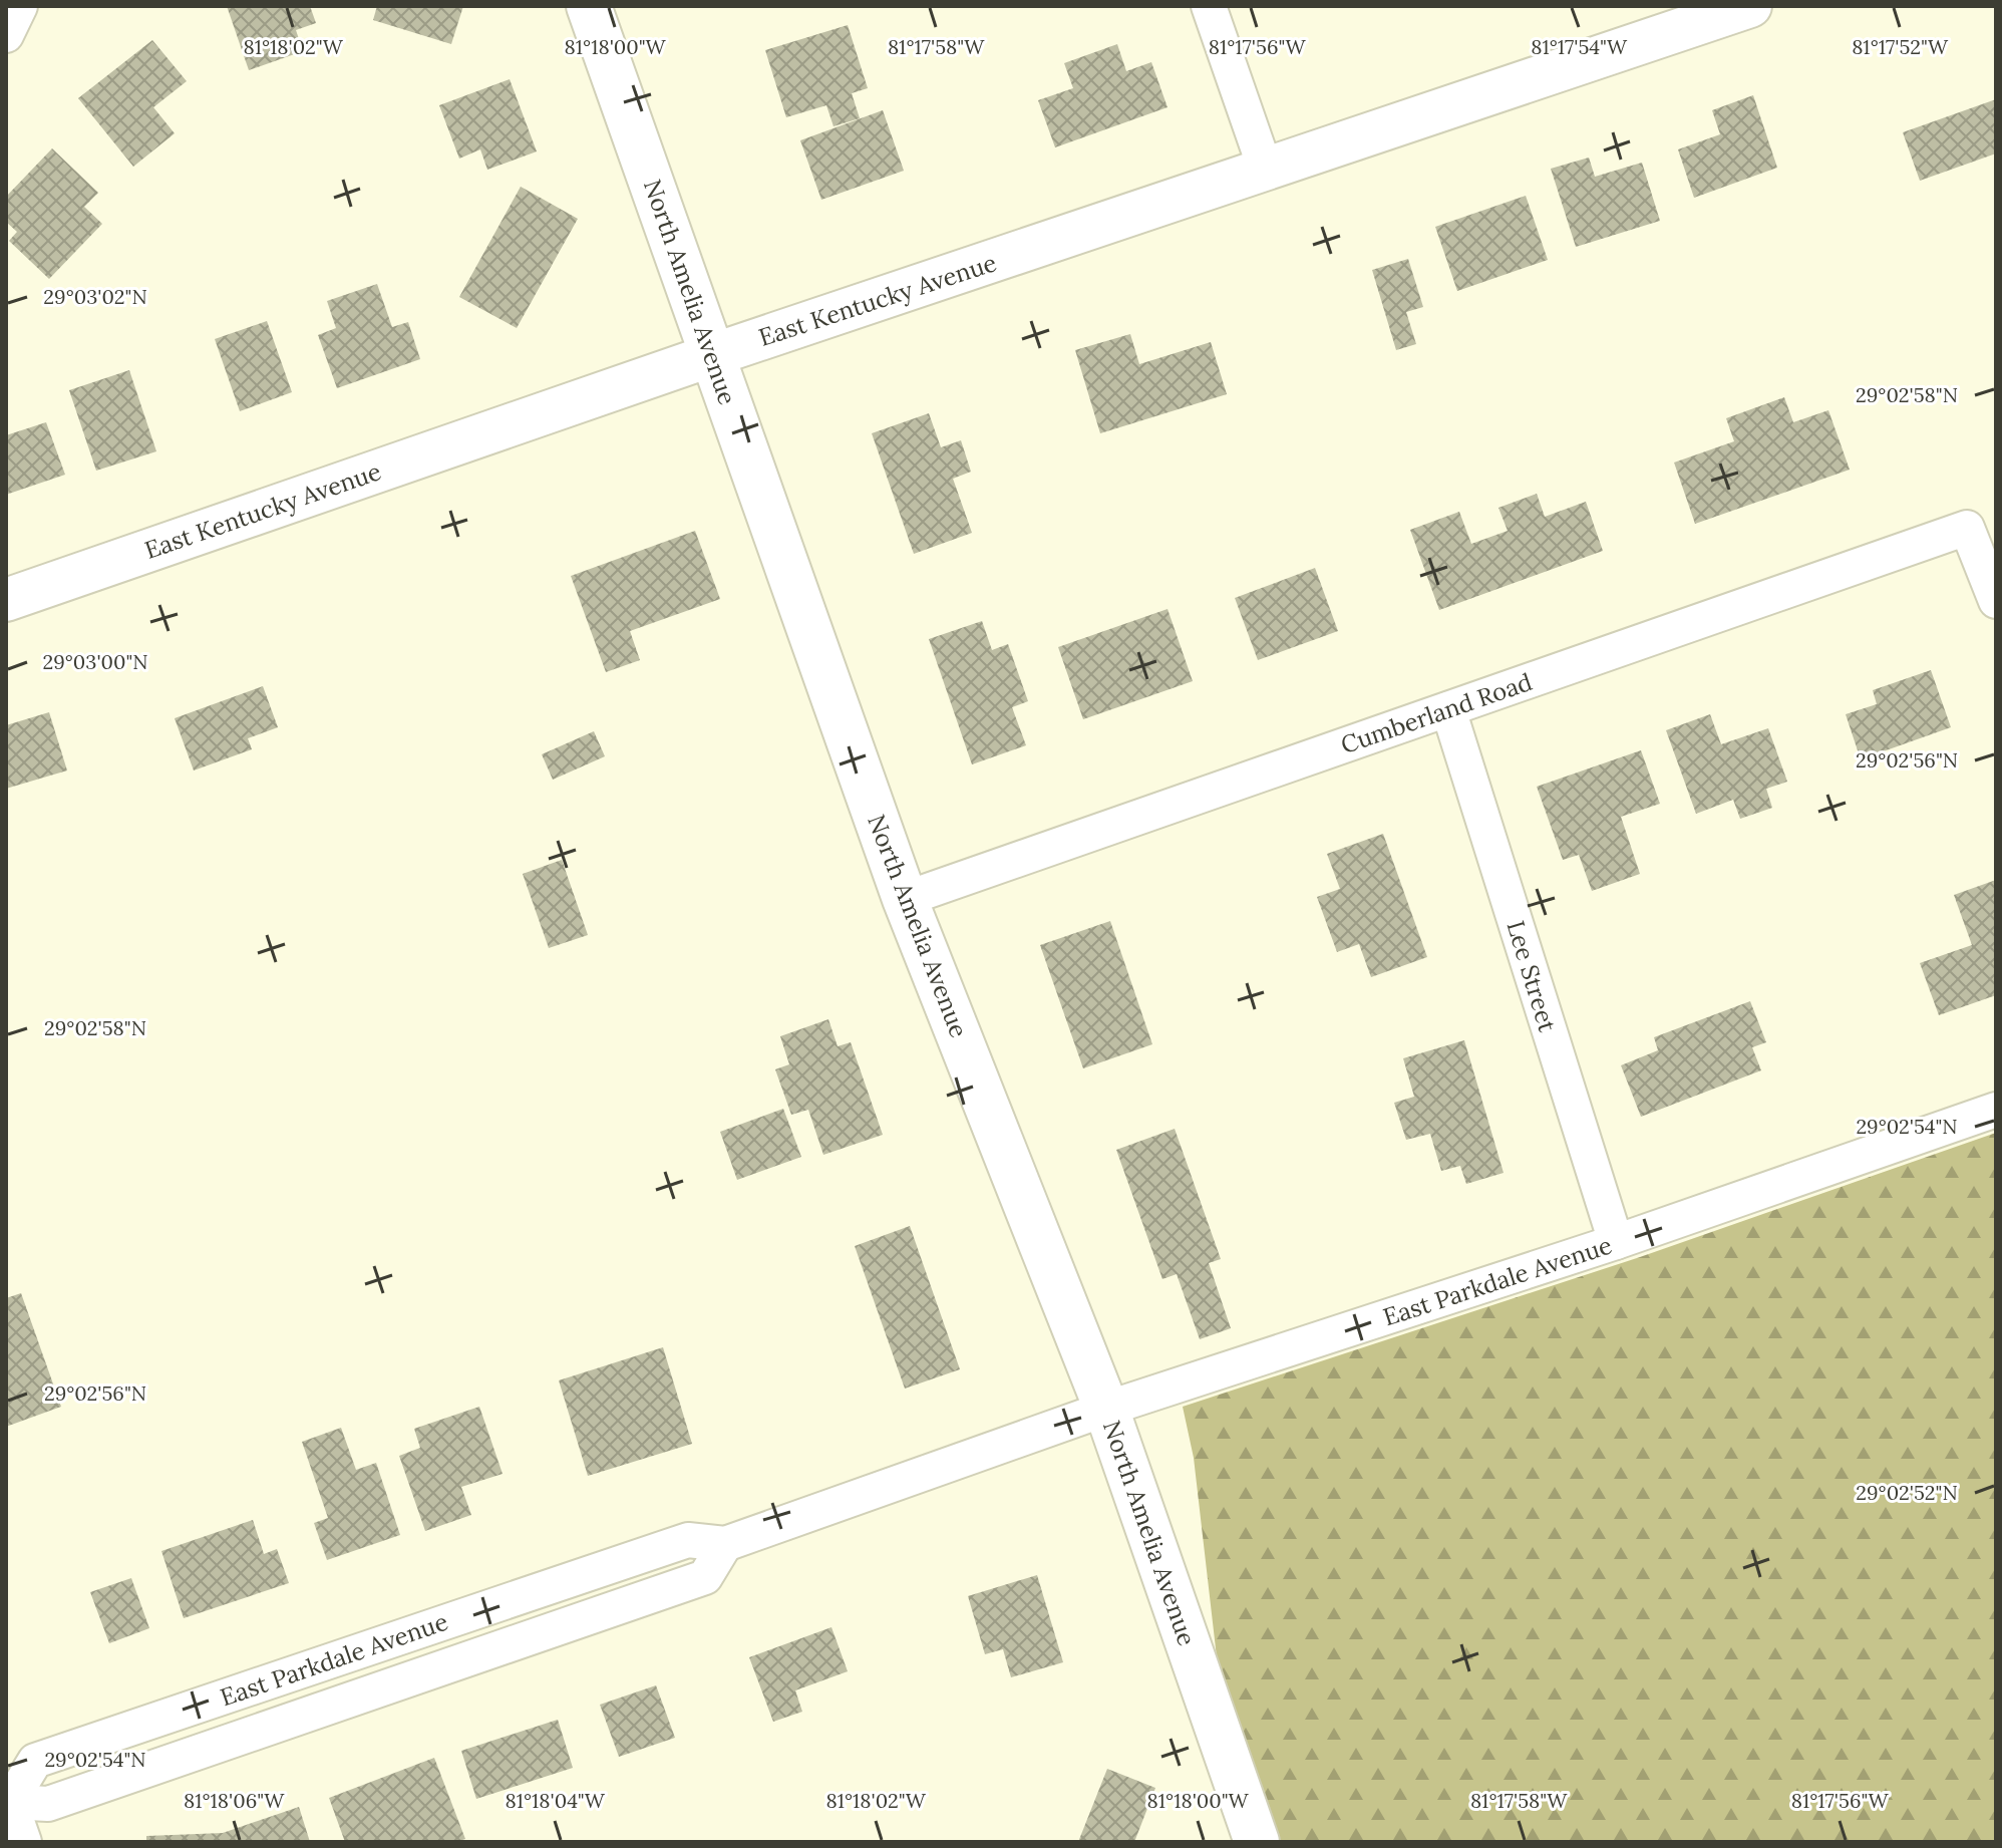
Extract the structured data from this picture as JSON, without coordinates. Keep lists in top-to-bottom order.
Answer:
{
  "streets": {
    "main road": ["North Amelia Avenue"],
    "street": [
      "East Kentucky Avenue",
      "Cumberland Road",
      "Lee Street",
      "East Parkdale Avenue"
    ]
  },
  "crossings": [
    ["North Amelia Avenue", "East Kentucky Avenue"],
    ["North Amelia Avenue", "Cumberland Road"],
    ["North Amelia Avenue", "East Parkdale Avenue"],
    ["Cumberland Road", "Lee Street"],
    ["Lee Street", "East Parkdale Avenue"]
  ],
  "coordinates": [
    "81°18'02\"W",
    "81°18'00\"W",
    "81°17'58\"W",
    "81°17'56\"W",
    "81°17'54\"W",
    "81°17'52\"W",
    "29°03'02\"N",
    "29°02'58\"N",
    "29°03'00\"N",
    "29°02'56\"N",
    "29°02'54\"N",
    "29°02'52\"N",
    "81°18'06\"W",
    "81°18'04\"W"
  ]
}
